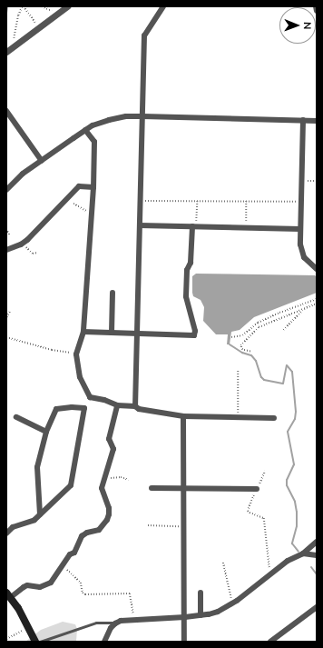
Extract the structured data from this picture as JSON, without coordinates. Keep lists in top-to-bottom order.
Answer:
{
  "north": "right"
}
